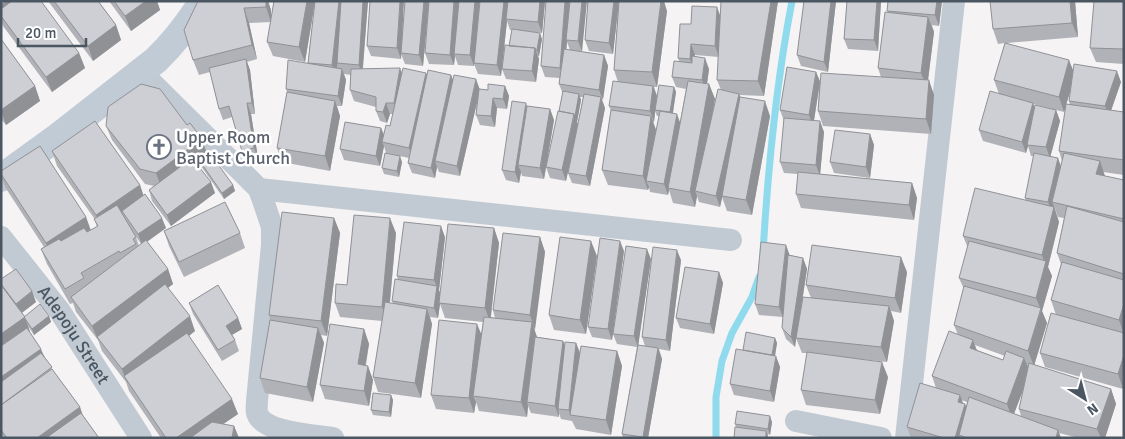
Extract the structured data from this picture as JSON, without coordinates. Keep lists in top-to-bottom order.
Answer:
{
  "streets": {
    "street": ["Adepoju Street"]
  },
  "places": {
    "church": ["Upper Room Baptist Church"]
  },
  "scale_bar": "20 m",
  "north": "bottom right"
}
